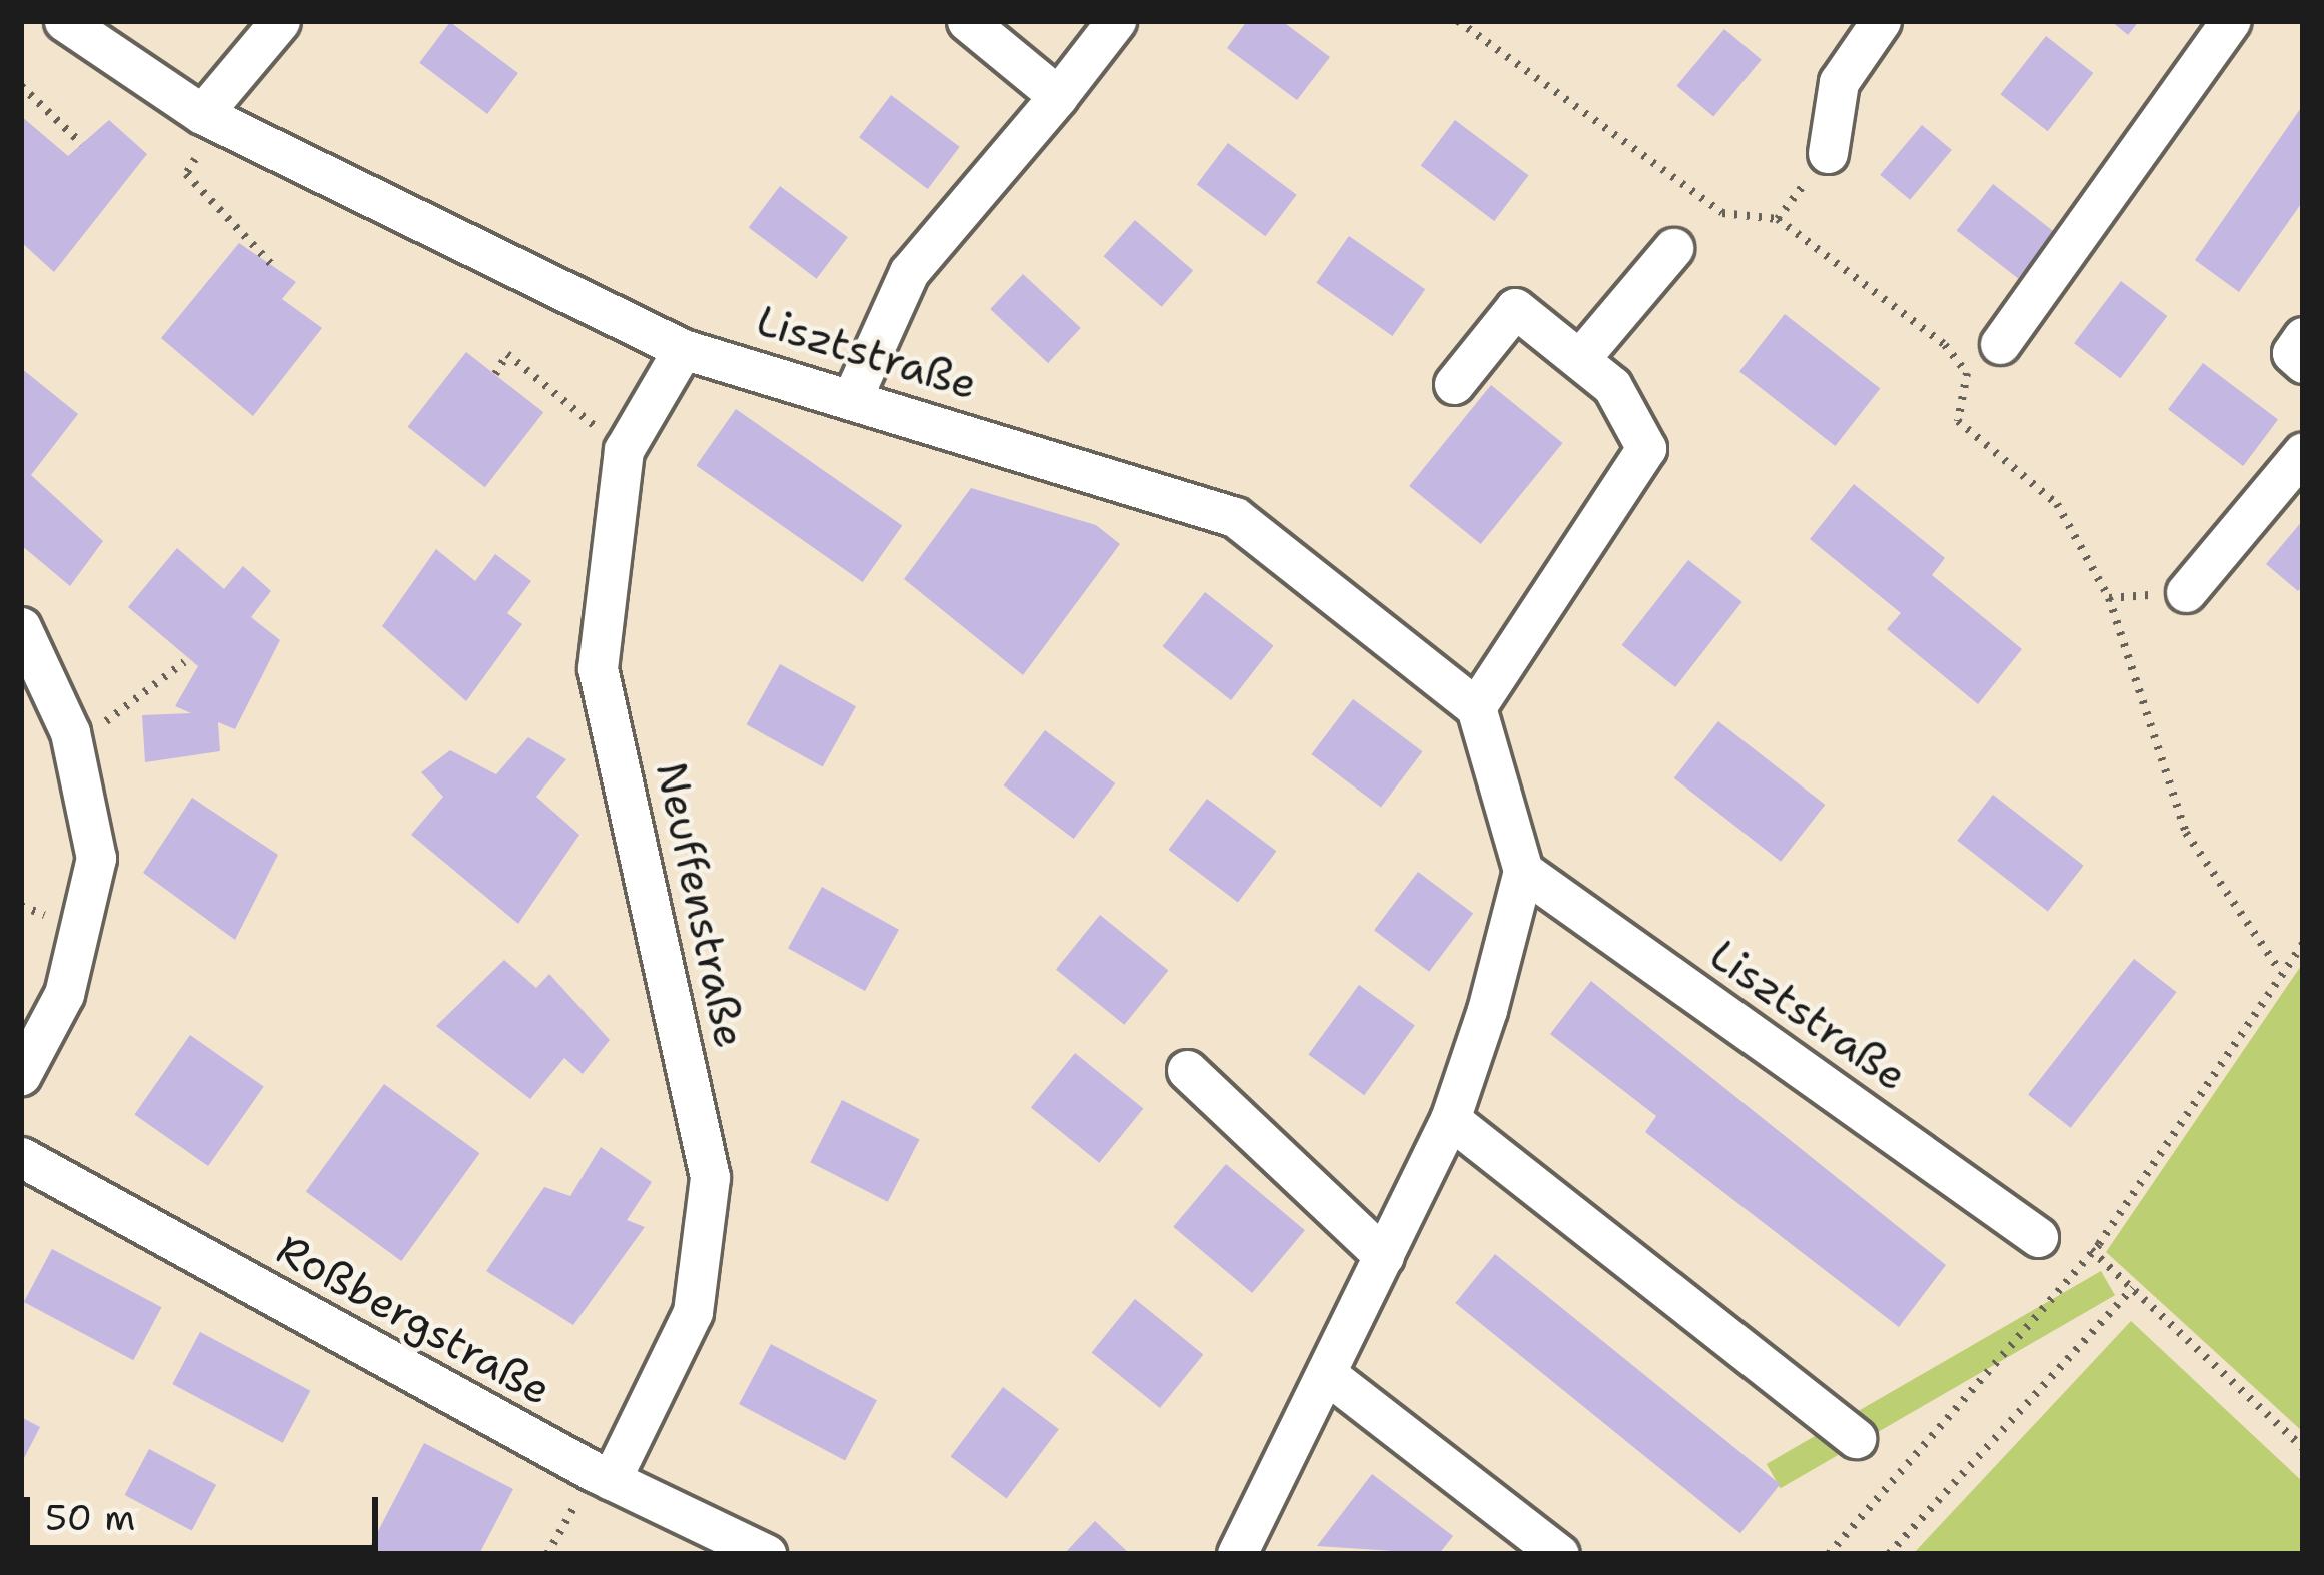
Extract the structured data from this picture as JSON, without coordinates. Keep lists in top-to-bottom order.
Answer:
{
  "streets": {
    "street": ["Lisztstraße", "Neuffenstraße", "Roßbergstraße"]
  },
  "crossings": [
    ["Lisztstraße", "Neuffenstraße"],
    ["Neuffenstraße", "Roßbergstraße"]
  ],
  "scale_bar": "50 m"
}
